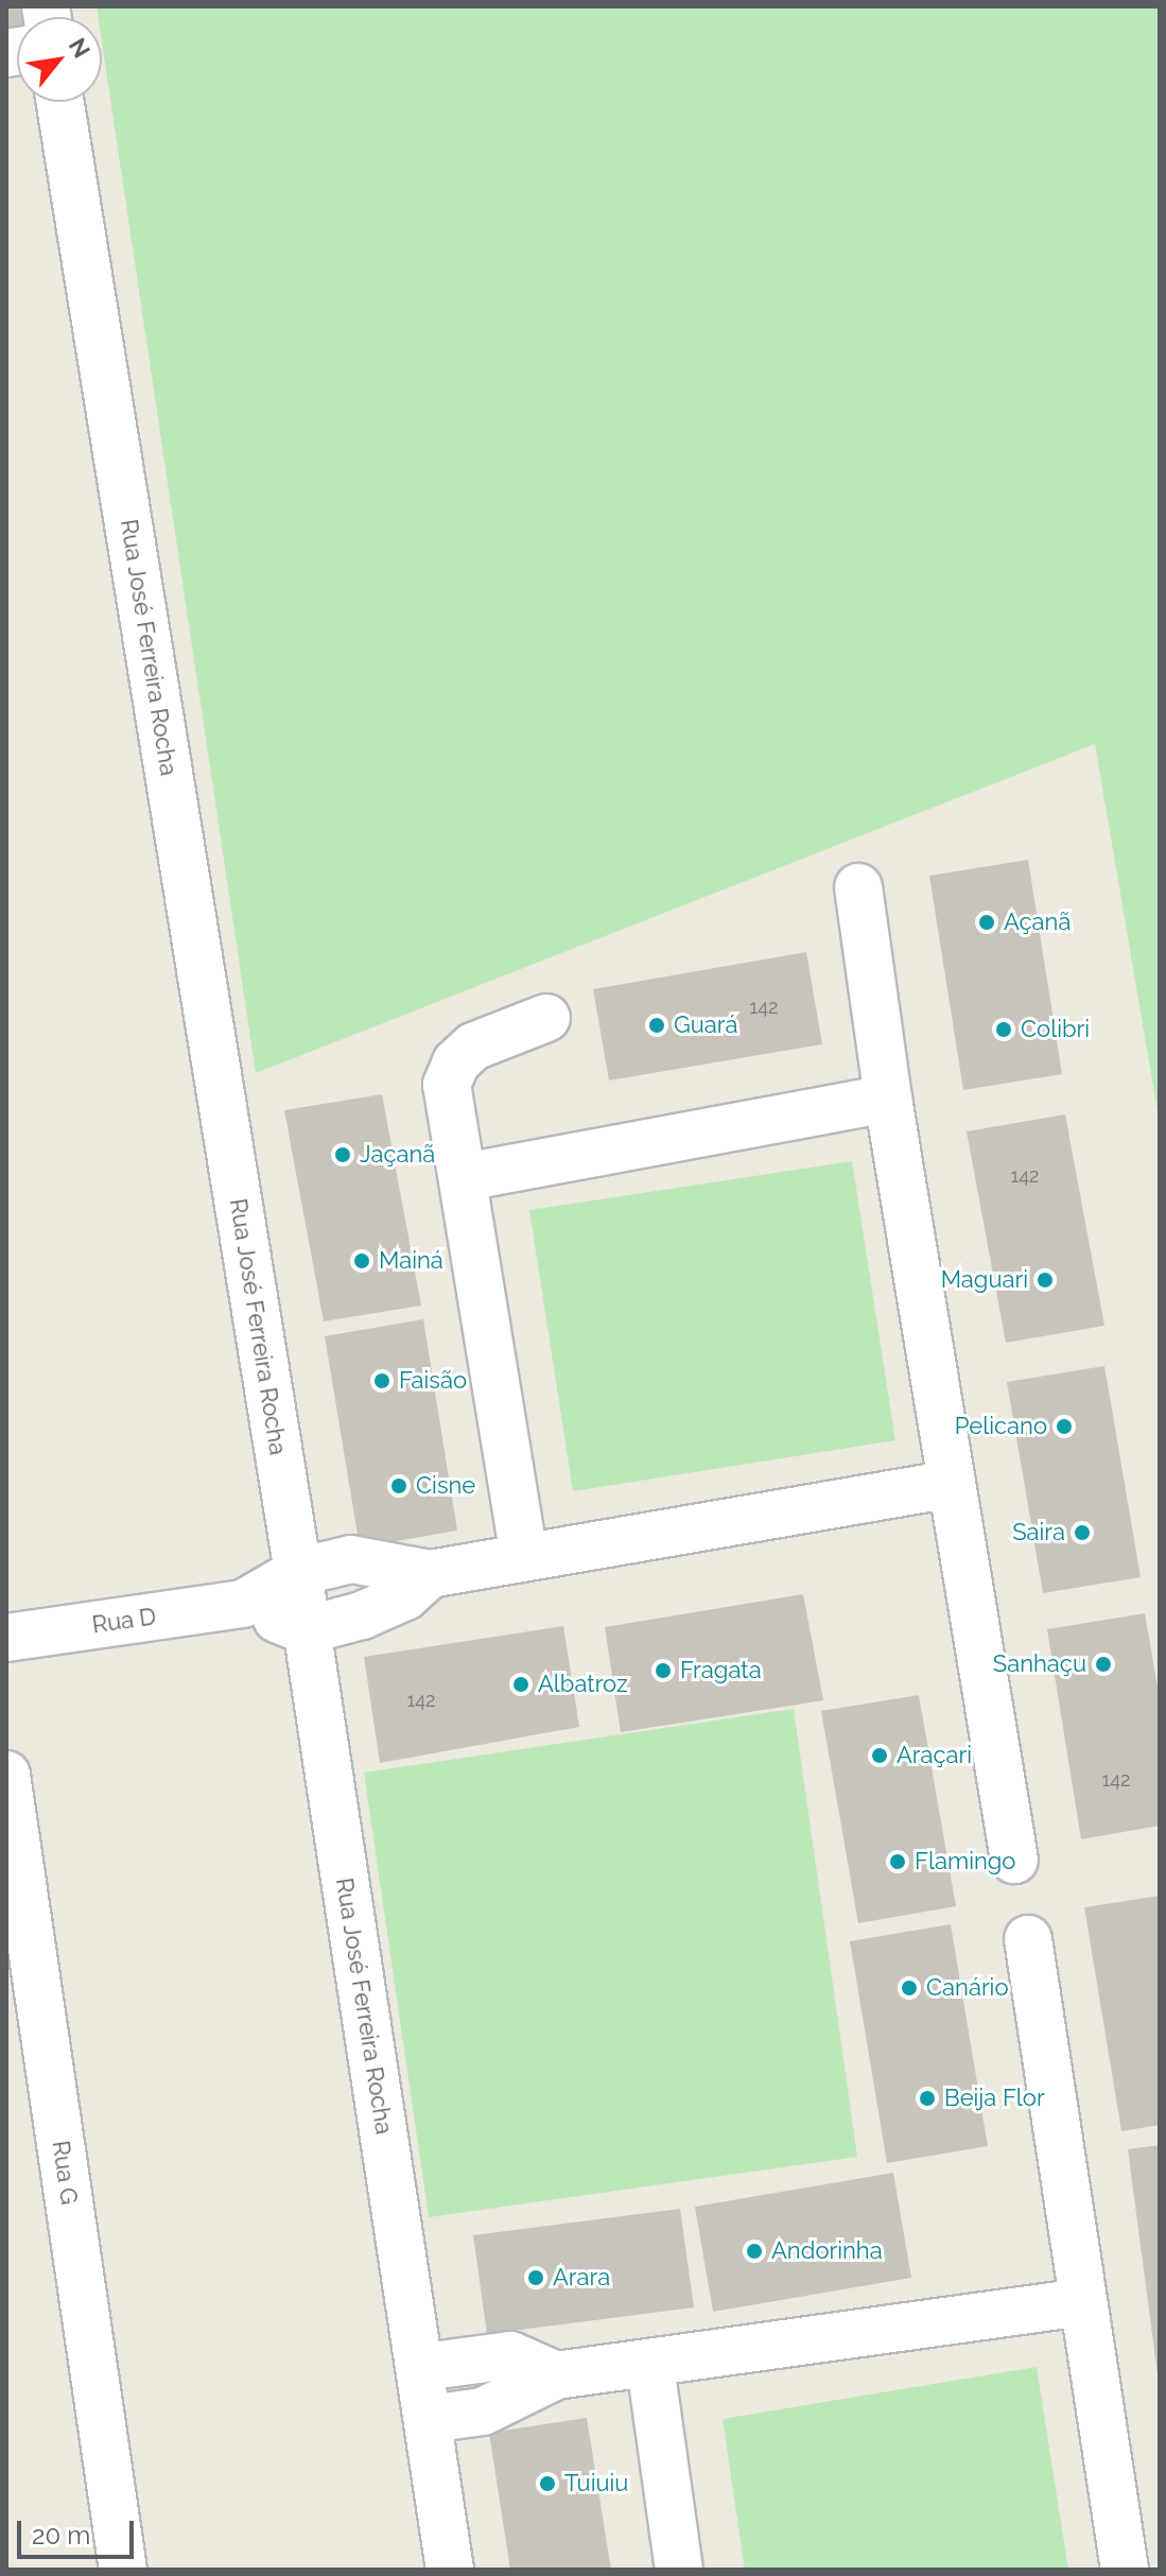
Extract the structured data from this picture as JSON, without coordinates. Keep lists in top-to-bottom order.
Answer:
{
  "streets": {
    "street": ["Rua José Ferreira Rocha", "Rua D", "Rua G"]
  },
  "crossings": [
    ["Rua José Ferreira Rocha", "Rua D"]
  ],
  "places": [
    "Açanã",
    "Guará",
    "Colibri",
    "Jaçanã",
    "Mainá",
    "Maguari",
    "Faisão",
    "Pelicano",
    "Cisne",
    "Saira",
    "Sanhaçu",
    "Fragata",
    "Albatroz",
    "Araçari",
    "Flamingo",
    "Canário",
    "Beija Flor",
    "Andorinha",
    "Arara",
    "Tuiuiu"
  ],
  "house_numbers": [
    "142",
    "142",
    "142",
    "142"
  ],
  "scale_bar": "20 m",
  "north": "top right"
}
